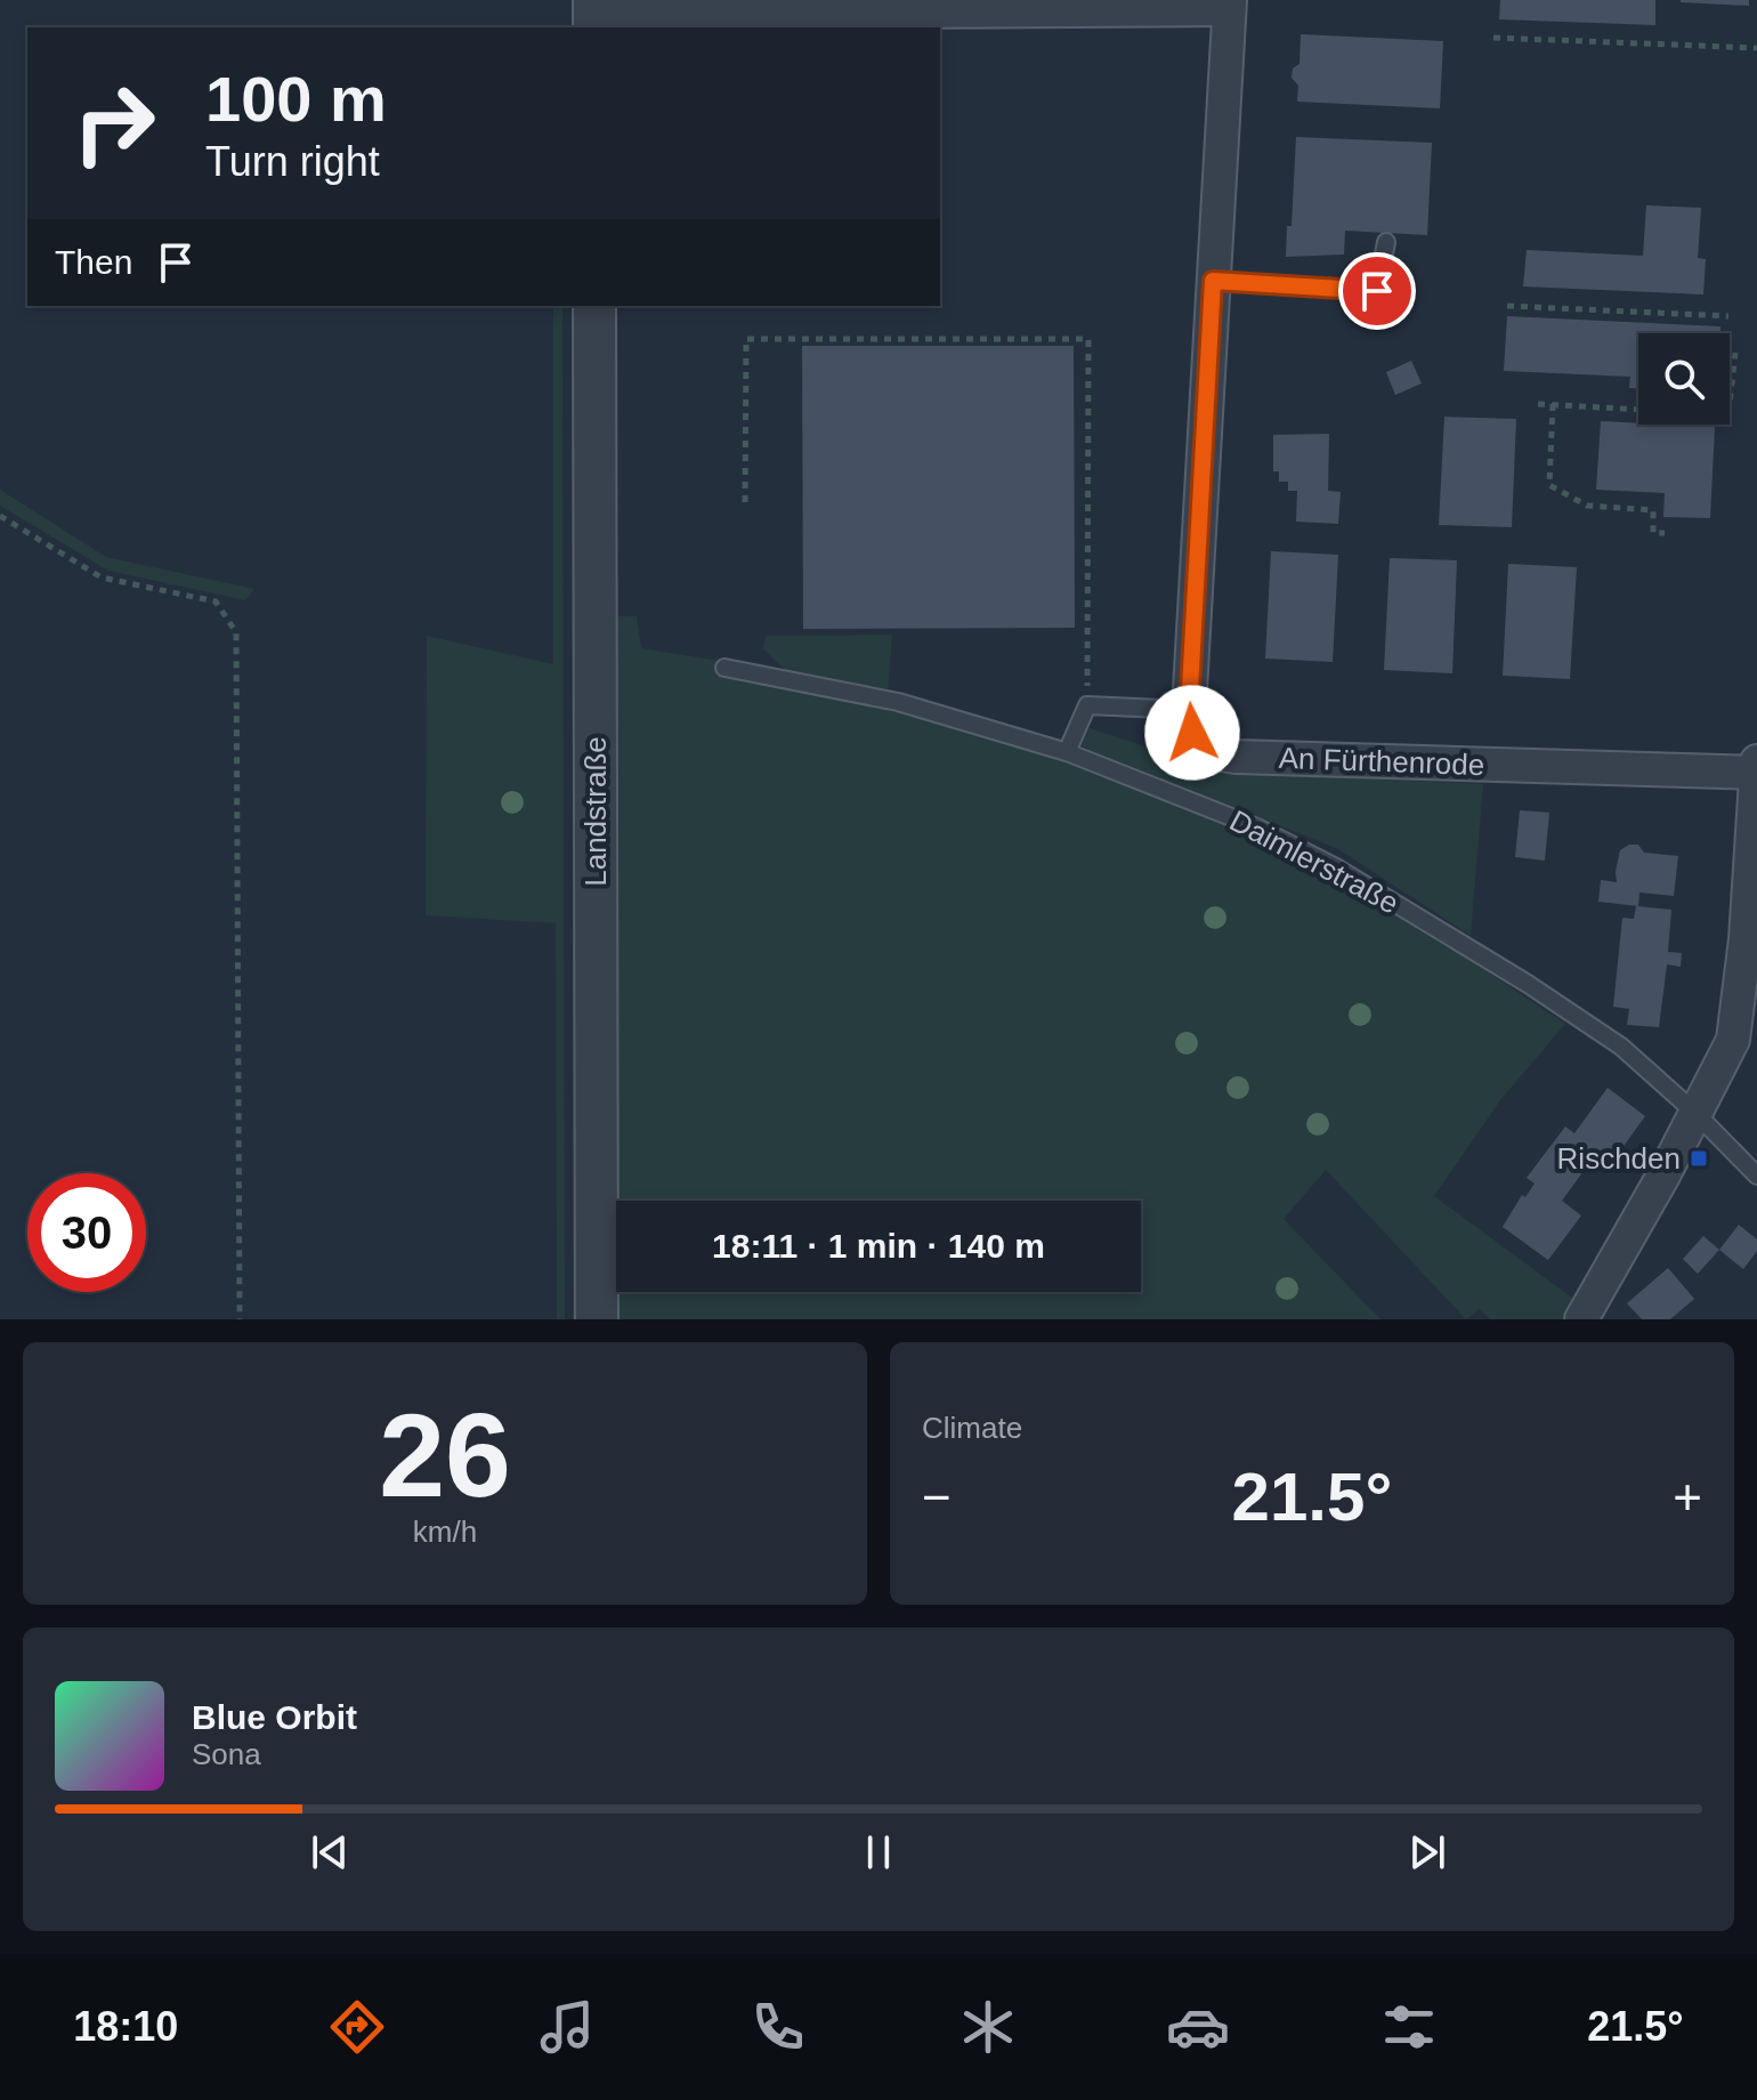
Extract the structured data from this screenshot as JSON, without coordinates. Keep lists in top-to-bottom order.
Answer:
{
  "streets": {
    "street": ["An Fürthenrode", "Landstraße"],
    "lane": ["Daimlerstraße"]
  },
  "places": {
    "transit": ["Rischden"]
  },
  "page": {
    "turn": ["100 m", "Turn right"],
    "then": "Then",
    "limit": "30",
    "trip": "18:11 · 1 min · 140 m",
    "tile": [
      ["26", "km/h"],
      "Climate"
    ],
    "heat": ["−", "21.5°", "+"],
    "song": ["Blue Orbit", "Sona"],
    "tabs": ["18:10", "21.5°"]
  }
}
